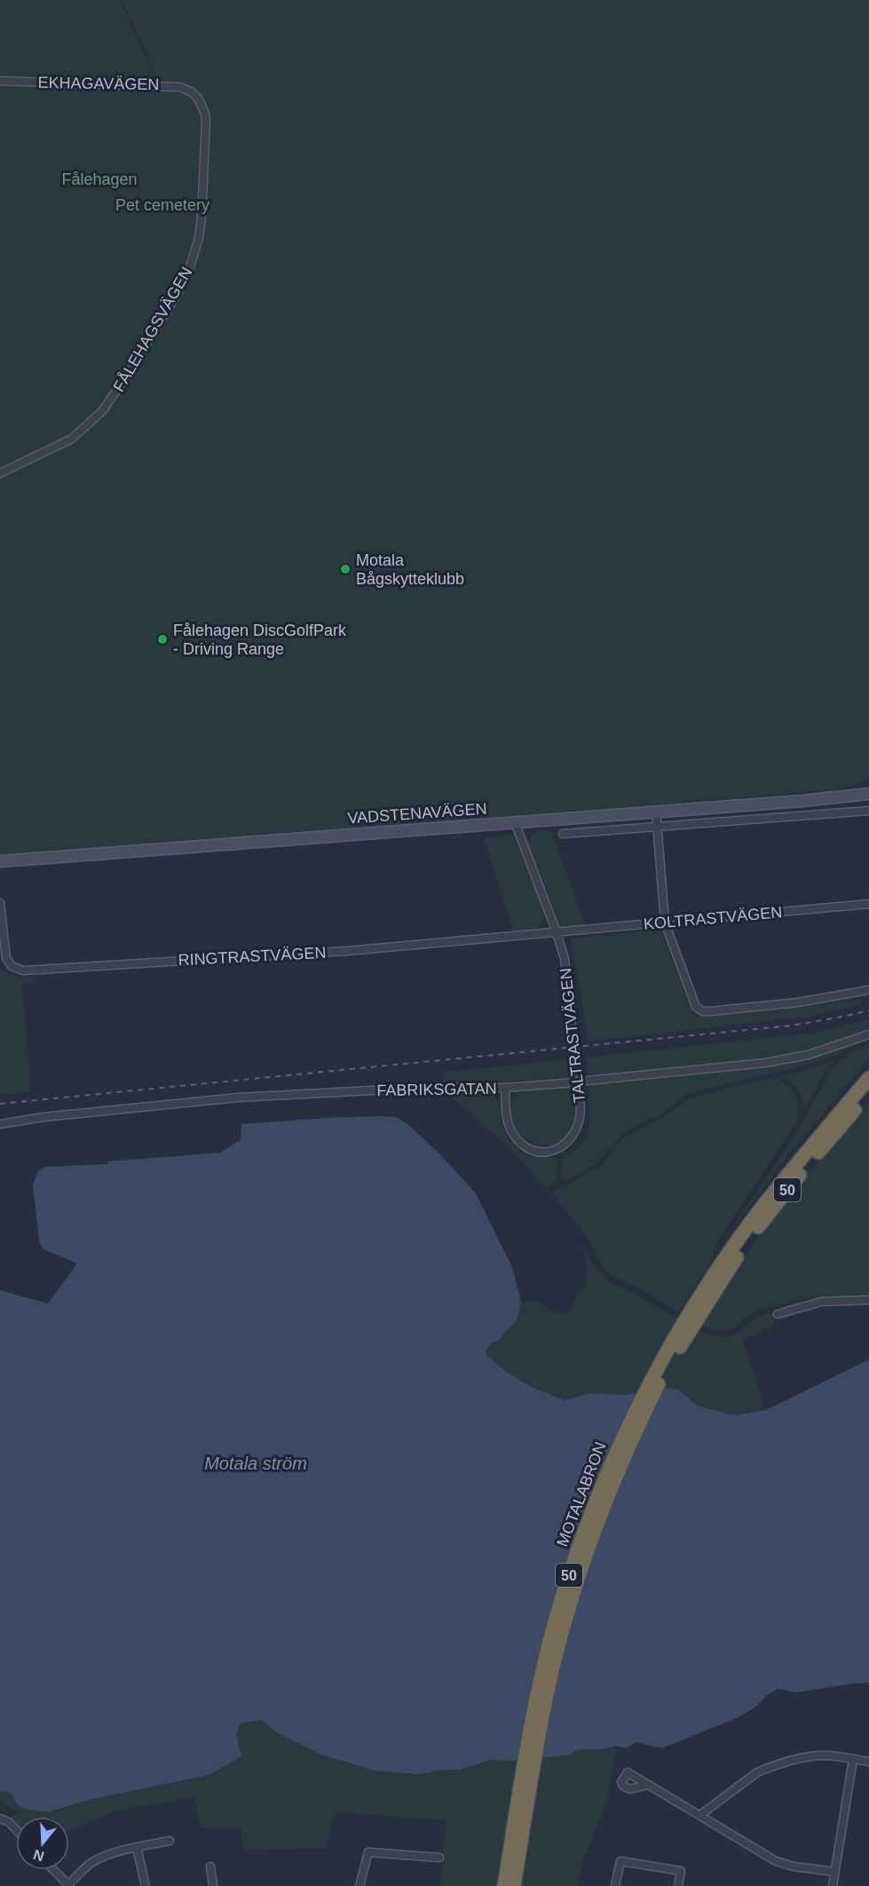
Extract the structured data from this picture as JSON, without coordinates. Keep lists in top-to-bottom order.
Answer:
{
  "streets": {
    "highway": ["50", "MOTALABRON"],
    "main road": ["VADSTENAVÄGEN"],
    "street": [
      "EKHAGAVÄGEN",
      "FÅLEHAGSVÄGEN",
      "KOLTRASTVÄGEN",
      "RINGTRASTVÄGEN",
      "TALTRASTVÄGEN",
      "FABRIKSGATAN"
    ]
  },
  "crossings": [
    ["EKHAGAVÄGEN", "FÅLEHAGSVÄGEN"],
    ["VADSTENAVÄGEN", "TALTRASTVÄGEN"],
    ["KOLTRASTVÄGEN", "RINGTRASTVÄGEN"],
    ["KOLTRASTVÄGEN", "TALTRASTVÄGEN"],
    ["RINGTRASTVÄGEN", "TALTRASTVÄGEN"],
    ["TALTRASTVÄGEN", "FABRIKSGATAN"],
    ["50", "MOTALABRON"]
  ],
  "water": ["Motala ström"],
  "parks": ["Fålehagen", "Pet cemetery"],
  "places": ["Motala Bågskytteklubb", "Fålehagen DiscGolfPark - Driving Range"],
  "north": "bottom"
}
